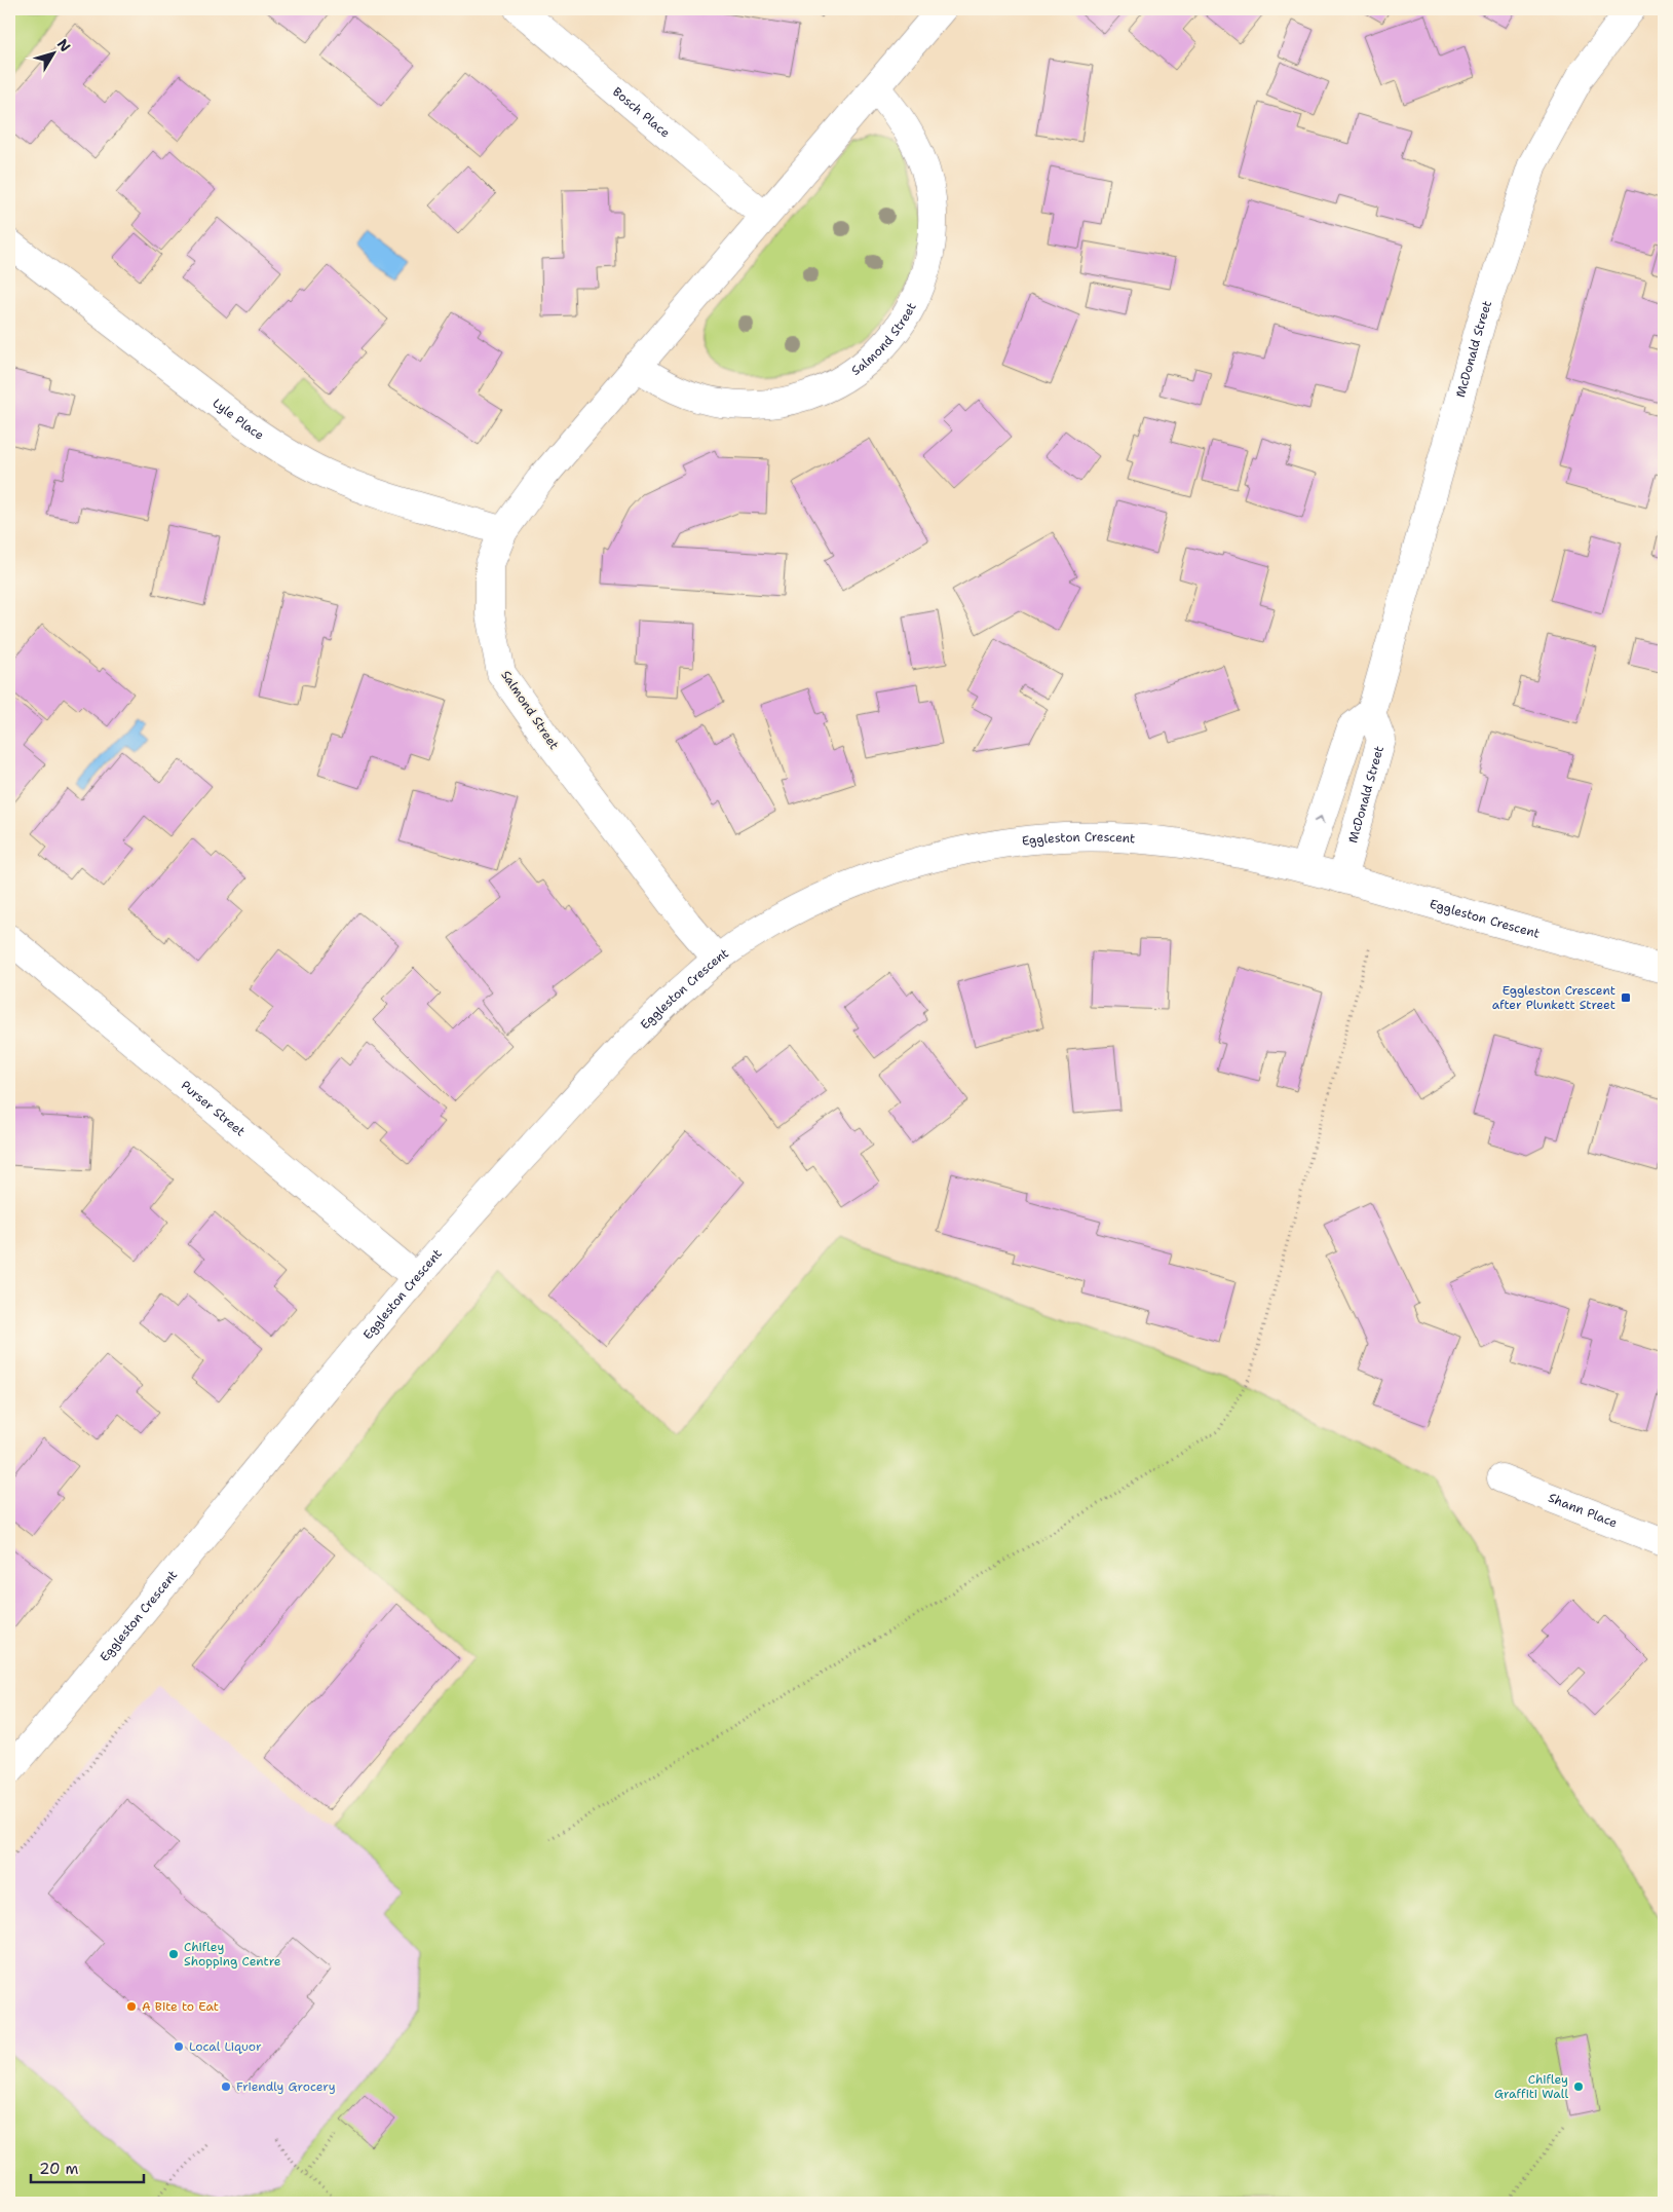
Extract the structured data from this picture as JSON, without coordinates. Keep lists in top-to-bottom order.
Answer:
{
  "streets": {
    "street": [
      "Bosch Place",
      "Salmond Street",
      "McDonald Street",
      "Lyle Place",
      "Eggleston Crescent",
      "Purser Street",
      "Shann Place"
    ]
  },
  "crossings": [
    ["Bosch Place", "Salmond Street"],
    ["Salmond Street", "Lyle Place"],
    ["Salmond Street", "Eggleston Crescent"],
    ["McDonald Street", "Eggleston Crescent"],
    ["Eggleston Crescent", "Purser Street"]
  ],
  "places": {
    "transit": ["Eggleston Crescent after Plunkett Street"],
    "other": [
      "Chifley Shopping Centre",
      "A Bite to Eat",
      "Local Liquor",
      "Friendly Grocery",
      "Chifley Graffiti Wall"
    ]
  },
  "scale_bar": "20 m",
  "north": "top right"
}
